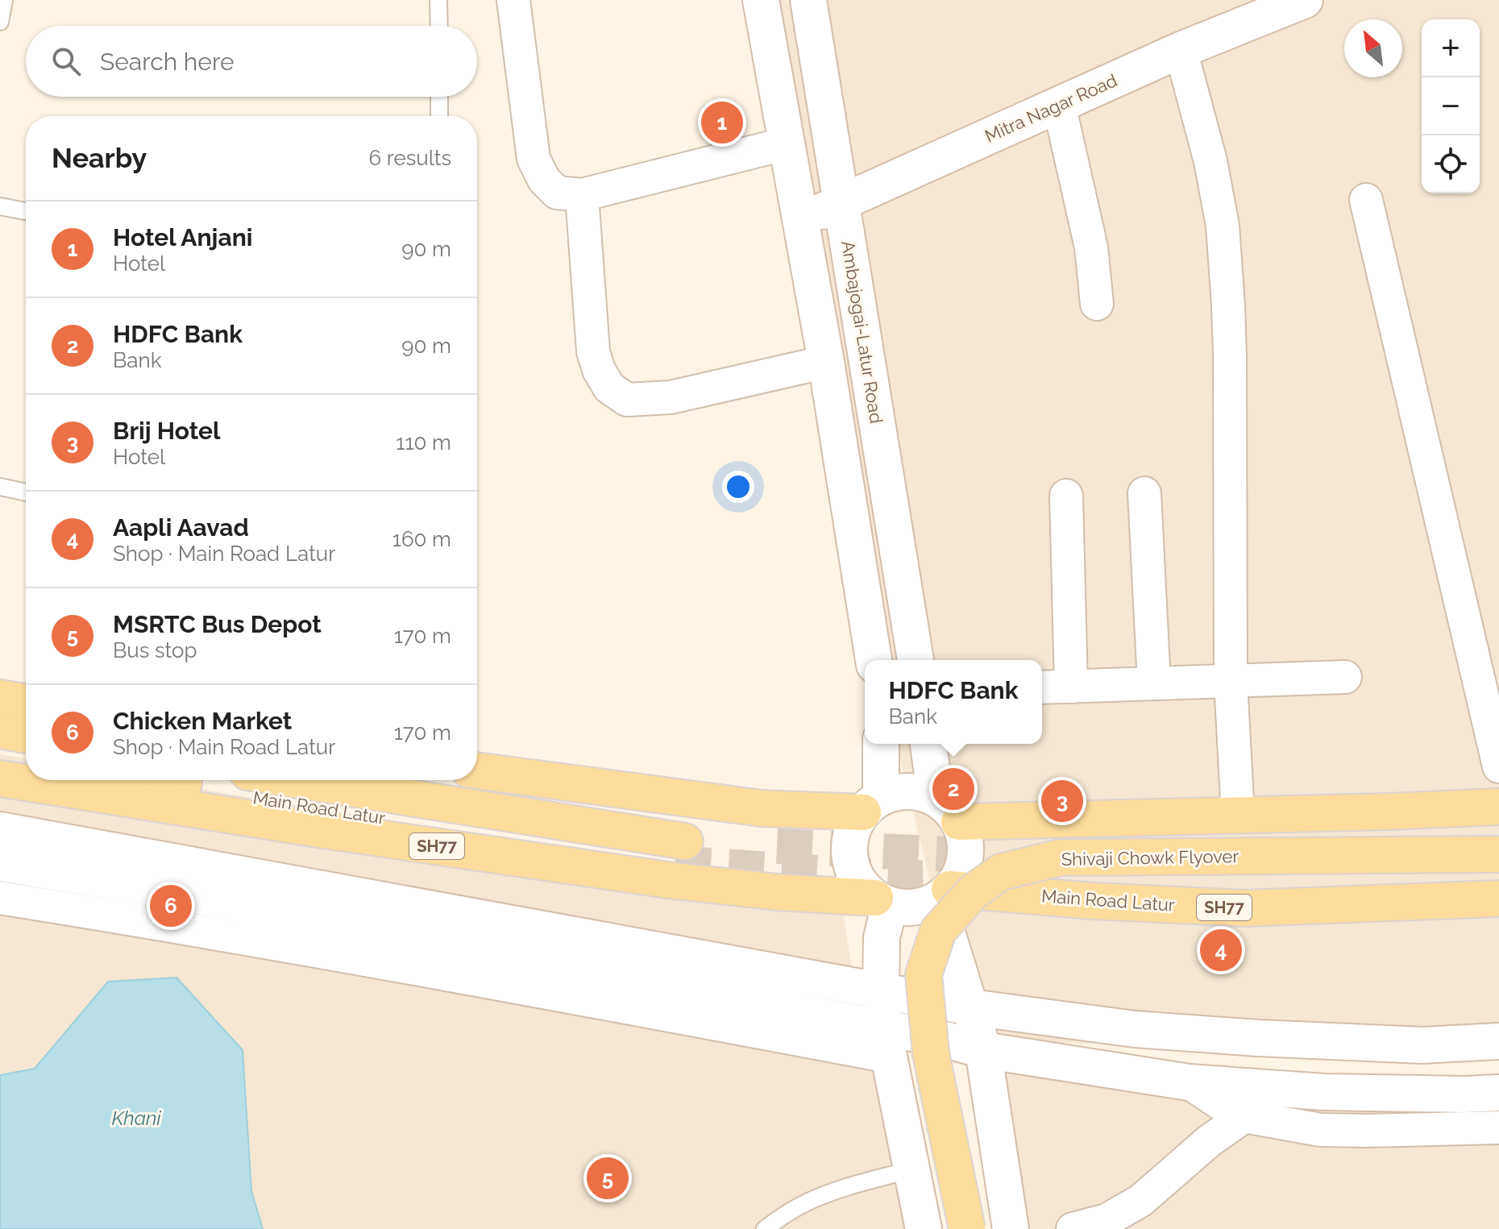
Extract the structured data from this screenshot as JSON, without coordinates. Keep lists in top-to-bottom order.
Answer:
{
  "streets": {
    "main road": ["Main Road Latur", "SH77", "Shivaji Chowk Flyover"],
    "street": ["Mitra Nagar Road", "Ambajogai-Latur Road"]
  },
  "crossings": [
    ["Mitra Nagar Road", "Ambajogai-Latur Road"],
    ["Main Road Latur", "SH77"]
  ],
  "water": ["Khani"],
  "north": "top left",
  "page": {
    "map_buttons": ["+", "−"],
    "search": "Search here",
    "pins": [
      "1",
      "2",
      "3",
      "6",
      "4",
      "5"
    ],
    "heading": ["Nearby", "6 results"],
    "list": [
      {
        "mark": "1",
        "name": "Hotel Anjani",
        "note": "Hotel",
        "value": "90 m"
      },
      {
        "mark": "2",
        "name": "HDFC Bank",
        "note": "Bank",
        "value": "90 m"
      },
      {
        "mark": "3",
        "name": "Brij Hotel",
        "note": "Hotel",
        "value": "110 m"
      },
      {
        "mark": "4",
        "name": "Aapli Aavad",
        "note": "Shop · Main Road Latur",
        "value": "160 m"
      },
      {
        "mark": "5",
        "name": "MSRTC Bus Depot",
        "note": "Bus stop",
        "value": "170 m"
      },
      {
        "mark": "6",
        "name": "Chicken Market",
        "note": "Shop · Main Road Latur",
        "value": "170 m"
      }
    ],
    "popup": ["HDFC Bank", "Bank"]
  }
}
